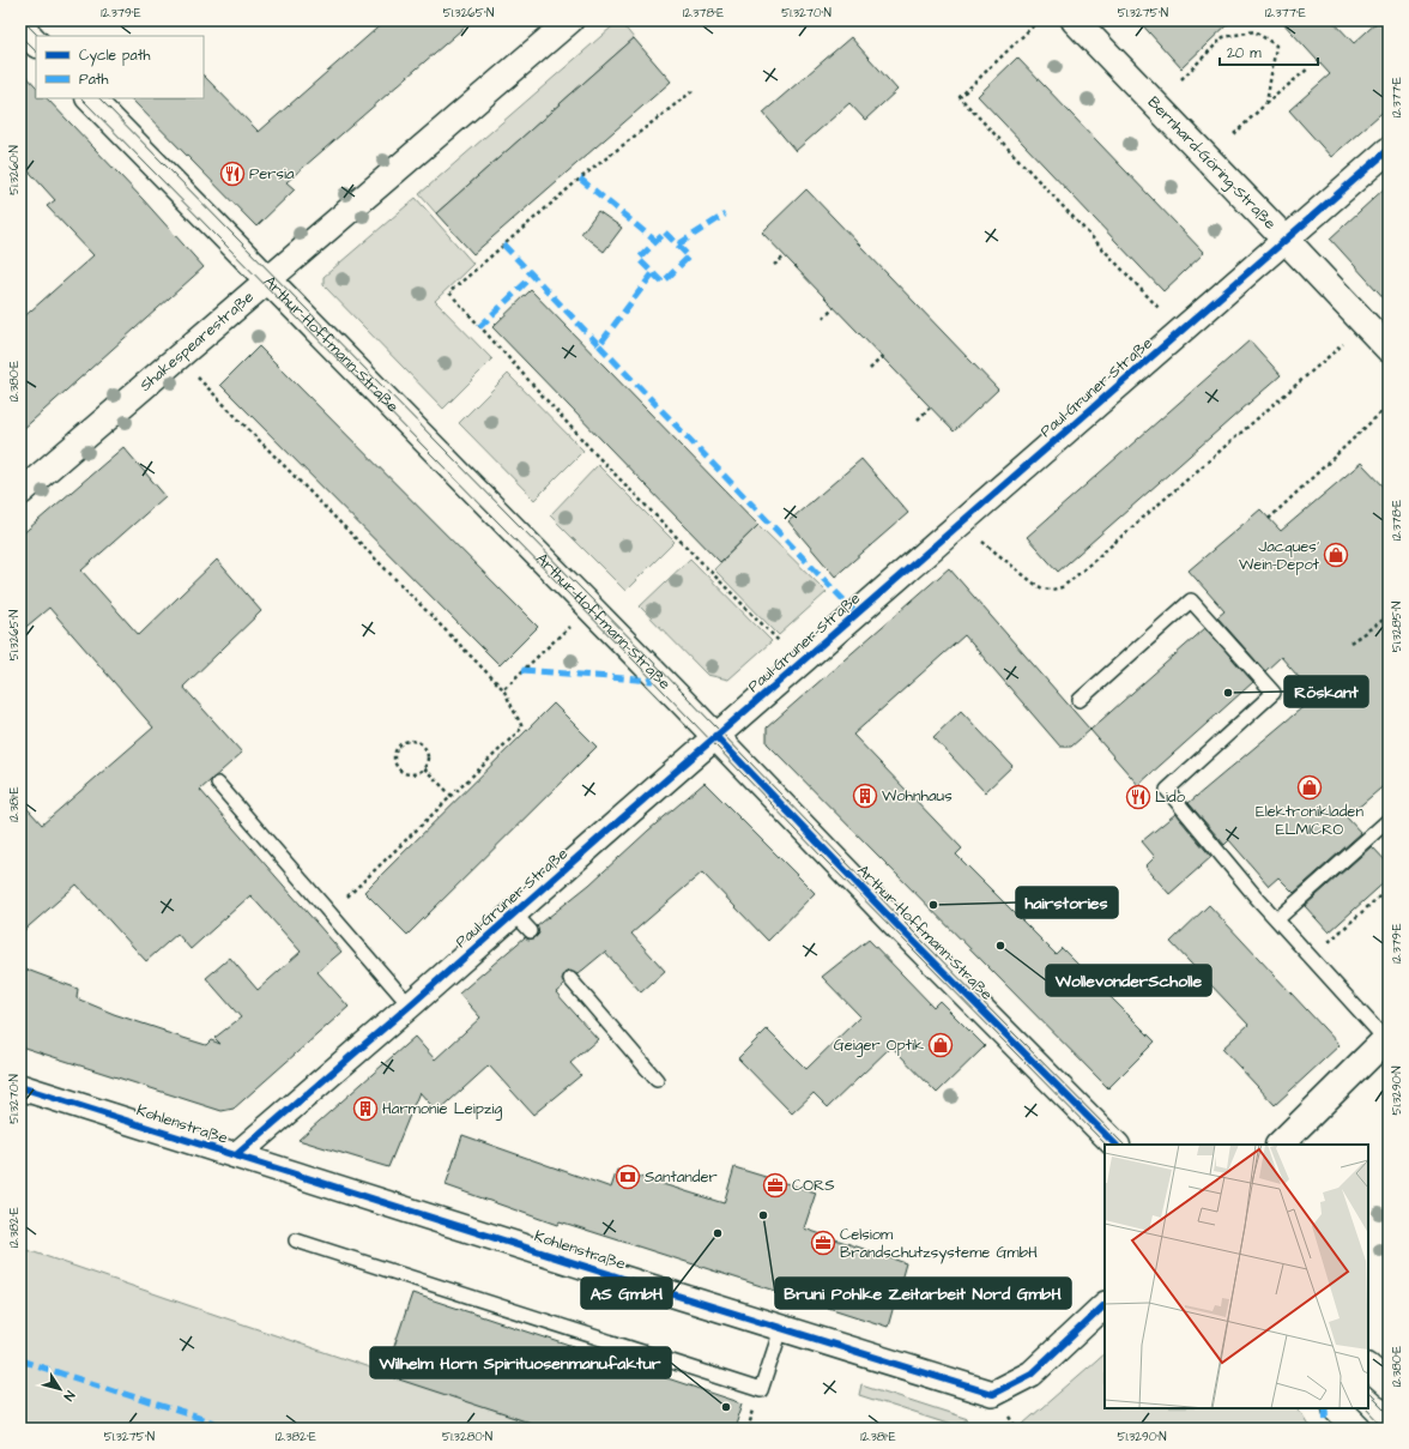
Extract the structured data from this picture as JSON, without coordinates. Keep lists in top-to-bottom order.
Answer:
{
  "streets": {
    "street": [
      "Bernhard-Göring-Straße",
      "Shakespearestraße",
      "Arthur-Hoffmann-Straße",
      "Paul-Gruner-Straße",
      "Kohlenstraße"
    ]
  },
  "crossings": [
    ["Bernhard-Göring-Straße", "Paul-Gruner-Straße"],
    ["Shakespearestraße", "Arthur-Hoffmann-Straße"],
    ["Arthur-Hoffmann-Straße", "Paul-Gruner-Straße"],
    ["Paul-Gruner-Straße", "Kohlenstraße"]
  ],
  "places": {
    "restaurant": ["Persia", "Lido"],
    "shop": ["Jacques' Wein-Depot", "Elektronikladen ELMICRO", "Geiger Optik"],
    "other": [
      "Röskant",
      "hairstories",
      "WollevonderScholle",
      "Bruni Pohlke Zeitarbeit Nord GmbH",
      "AS GmbH",
      "Wilhelm Horn Spirituosenmanufaktur"
    ],
    "building": ["Wohnhaus", "Harmonie Leipzig"],
    "bank": ["Santander"],
    "office": ["CORS", "Celsiom Brandschutzsysteme GmbH"]
  },
  "legend": ["Cycle path", "Path"],
  "scale_bar": "20 m",
  "north": "bottom right",
  "coordinates": [
    "12.379°E",
    "51.3265°N",
    "12.378°E",
    "51.3270°N",
    "51.3275°N",
    "12.377°E",
    "51.3260°N",
    "12.380°E",
    "51.3285°N",
    "12.381°E",
    "51.3290°N",
    "12.382°E",
    "51.3280°N"
  ]
}
